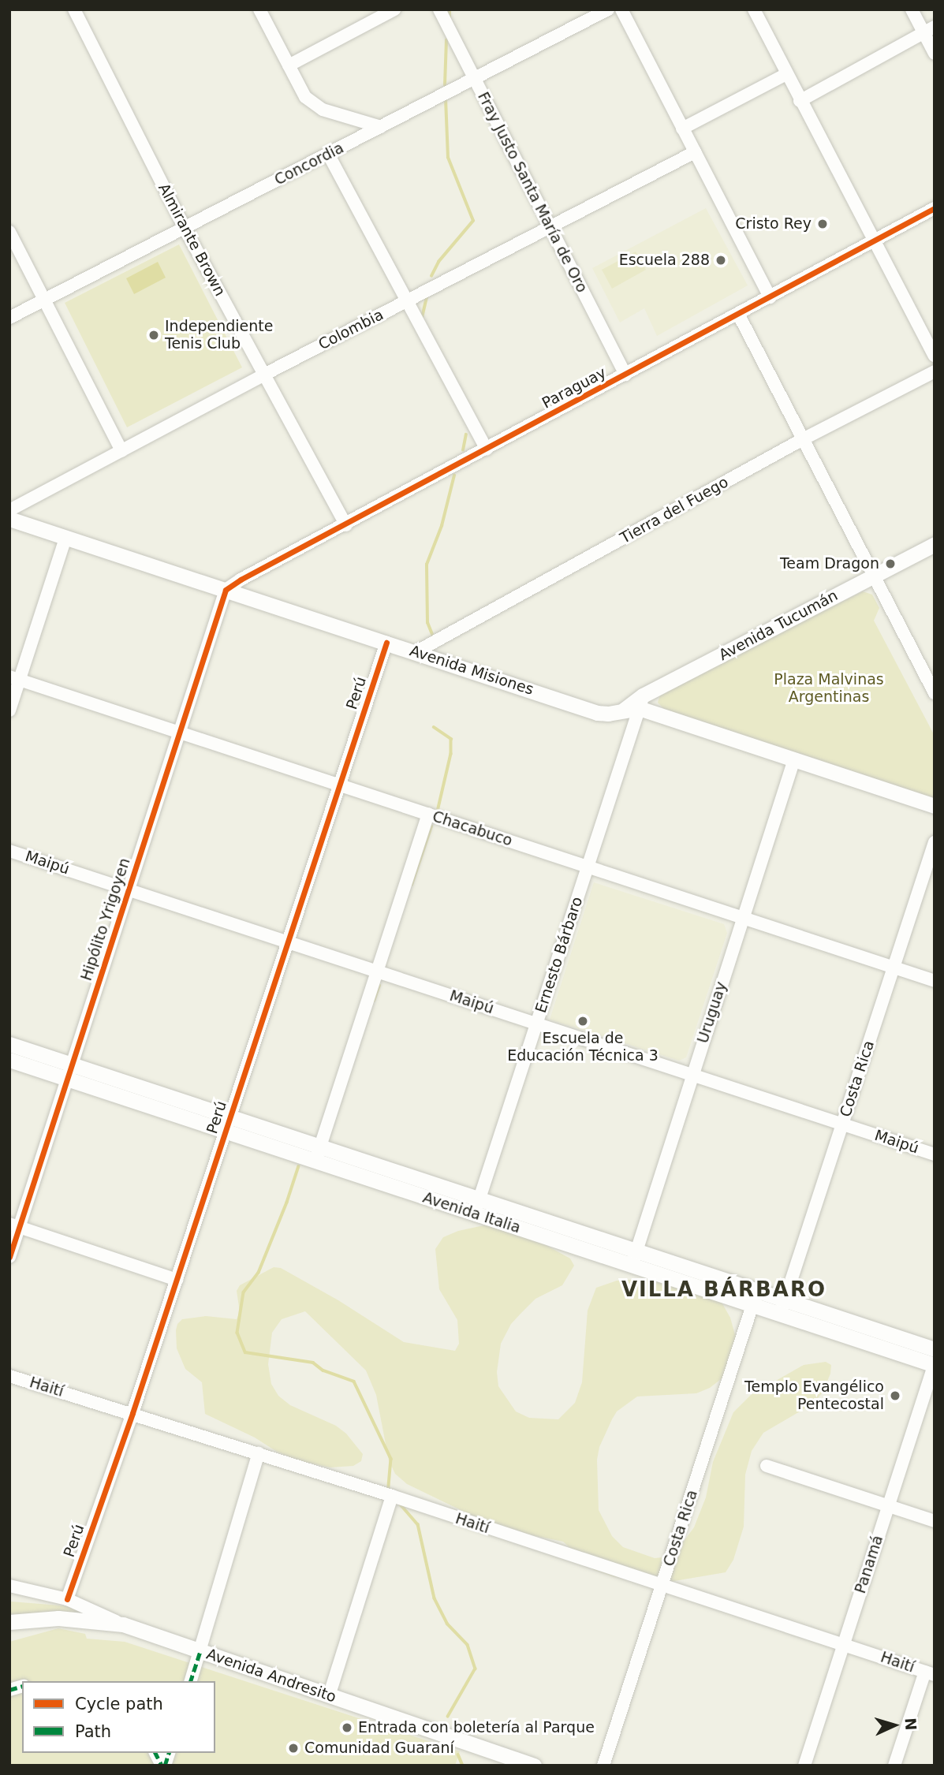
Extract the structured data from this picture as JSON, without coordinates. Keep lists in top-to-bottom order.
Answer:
{
  "streets": {
    "main road": [
      "Avenida Tucumán",
      "Avenida Misiones",
      "Avenida Italia",
      "Avenida Andresito"
    ],
    "street": [
      "Concordia",
      "Fray Justo Santa María de Oro",
      "Almirante Brown",
      "Colombia",
      "Paraguay",
      "Tierra del Fuego",
      "Perú",
      "Chacabuco",
      "Maipú",
      "Hipólito Yrigoyen",
      "Ernesto Bárbaro",
      "Uruguay",
      "Costa Rica",
      "Haití",
      "Panamá"
    ]
  },
  "crossings": [
    ["Concordia", "Fray Justo Santa María de Oro"],
    ["Concordia", "Almirante Brown"],
    ["Fray Justo Santa María de Oro", "Colombia"],
    ["Fray Justo Santa María de Oro", "Paraguay"],
    ["Almirante Brown", "Colombia"],
    ["Almirante Brown", "Paraguay"],
    ["Paraguay", "Avenida Misiones"],
    ["Paraguay", "Hipólito Yrigoyen"],
    ["Tierra del Fuego", "Avenida Misiones"],
    ["Avenida Tucumán", "Avenida Misiones"],
    ["Avenida Tucumán", "Ernesto Bárbaro"],
    ["Avenida Misiones", "Perú"],
    ["Avenida Misiones", "Hipólito Yrigoyen"],
    ["Avenida Misiones", "Ernesto Bárbaro"],
    ["Avenida Misiones", "Uruguay"],
    ["Perú", "Chacabuco"],
    ["Perú", "Maipú"],
    ["Perú", "Avenida Italia"],
    ["Perú", "Haití"],
    ["Perú", "Avenida Andresito"],
    ["Chacabuco", "Hipólito Yrigoyen"],
    ["Chacabuco", "Ernesto Bárbaro"],
    ["Chacabuco", "Uruguay"],
    ["Chacabuco", "Costa Rica"],
    ["Maipú", "Hipólito Yrigoyen"],
    ["Maipú", "Ernesto Bárbaro"],
    ["Maipú", "Uruguay"],
    ["Maipú", "Costa Rica"],
    ["Hipólito Yrigoyen", "Avenida Italia"],
    ["Ernesto Bárbaro", "Avenida Italia"],
    ["Uruguay", "Avenida Italia"],
    ["Costa Rica", "Avenida Italia"],
    ["Costa Rica", "Haití"],
    ["Avenida Italia", "Panamá"],
    ["Haití", "Panamá"]
  ],
  "districts": ["VILLA BÁRBARO"],
  "parks": ["Plaza Malvinas Argentinas"],
  "places": [
    "Cristo Rey",
    "Escuela 288",
    "Independiente Tenis Club",
    "Team Dragon",
    "Escuela de Educación Técnica 3",
    "Templo Evangélico Pentecostal",
    "Entrada con boletería al Parque",
    "Comunidad Guaraní"
  ],
  "legend": ["Cycle path", "Path"],
  "north": "right"
}
